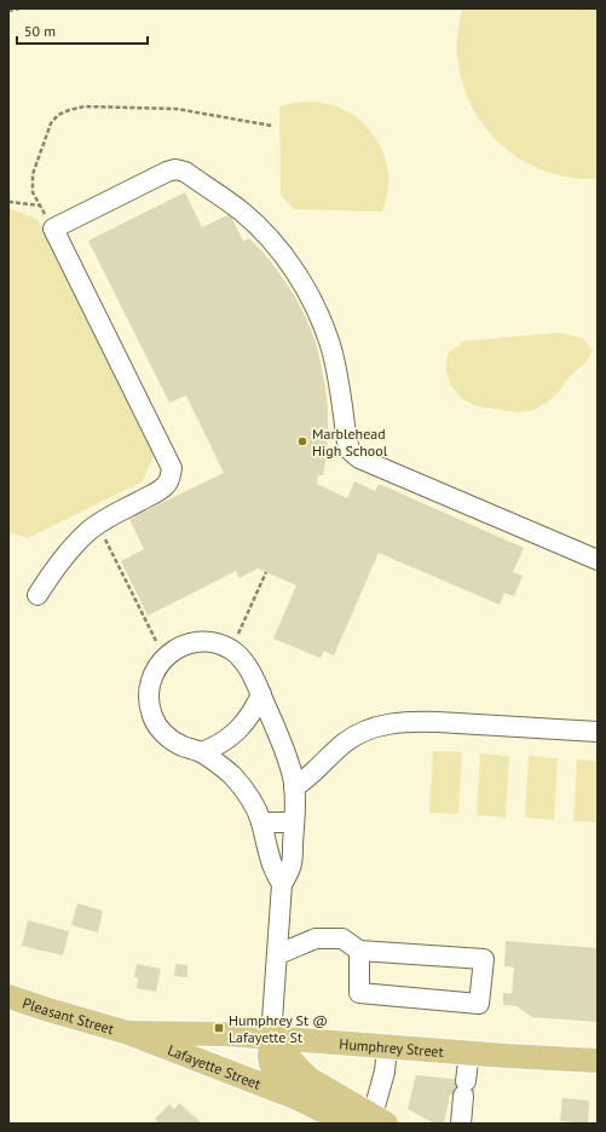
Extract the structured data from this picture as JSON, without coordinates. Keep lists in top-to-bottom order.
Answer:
{
  "streets": {
    "main road": ["Pleasant Street", "Humphrey Street", "Lafayette Street"]
  },
  "crossings": [
    ["Pleasant Street", "Humphrey Street"],
    ["Pleasant Street", "Lafayette Street"],
    ["Humphrey Street", "Lafayette Street"]
  ],
  "places": {
    "other": ["Marblehead High School"],
    "transit": ["Humphrey St @ Lafayette St"]
  },
  "scale_bar": "50 m"
}
